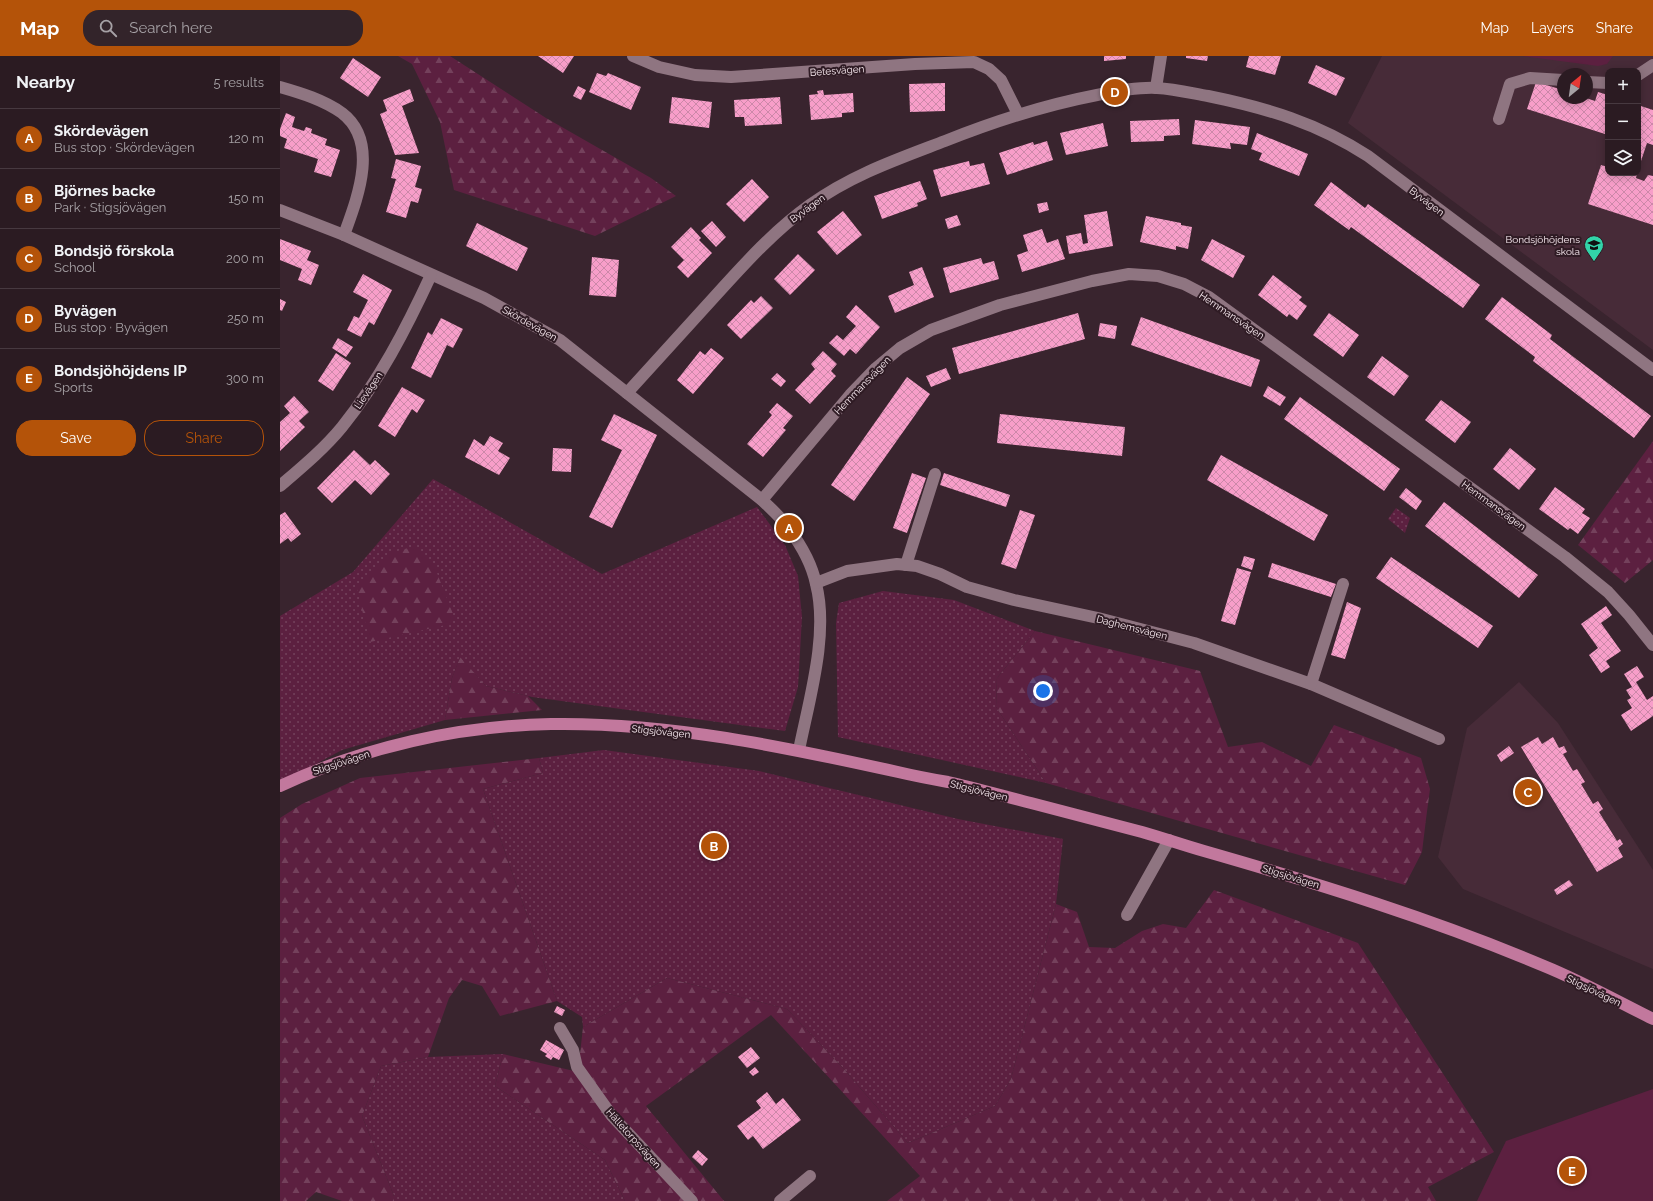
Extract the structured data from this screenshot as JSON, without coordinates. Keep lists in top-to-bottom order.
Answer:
{
  "streets": {
    "main road": ["Stigsjövägen"],
    "street": [
      "Betesvägen",
      "Byvägen",
      "Hemmansvägen",
      "Skördevägen",
      "Lievägen",
      "Daghemsvägen",
      "Hälletorpsvägen"
    ]
  },
  "crossings": [
    ["Betesvägen", "Byvägen"],
    ["Byvägen", "Skördevägen"],
    ["Hemmansvägen", "Skördevägen"],
    ["Skördevägen", "Lievägen"],
    ["Skördevägen", "Daghemsvägen"],
    ["Skördevägen", "Stigsjövägen"]
  ],
  "places": {
    "school or university": ["Bondsjöhöjdens skola"]
  },
  "north": "top right",
  "page": {
    "header": "Map",
    "search": "Search here",
    "nav": ["Map", "Layers", "Share"],
    "heading": ["Nearby", "5 results"],
    "map_buttons": ["+", "−"],
    "pins": [
      "D",
      "A",
      "C",
      "B",
      "E"
    ],
    "list": [
      {
        "mark": "A",
        "name": "Skördevägen",
        "note": "Bus stop · Skördevägen",
        "value": "120 m"
      },
      {
        "mark": "B",
        "name": "Björnes backe",
        "note": "Park · Stigsjövägen",
        "value": "150 m"
      },
      {
        "mark": "C",
        "name": "Bondsjö förskola",
        "note": "School",
        "value": "200 m"
      },
      {
        "mark": "D",
        "name": "Byvägen",
        "note": "Bus stop · Byvägen",
        "value": "250 m"
      },
      {
        "mark": "E",
        "name": "Bondsjöhöjdens IP",
        "note": "Sports",
        "value": "300 m"
      }
    ],
    "buttons": ["Save", "Share"]
  }
}
